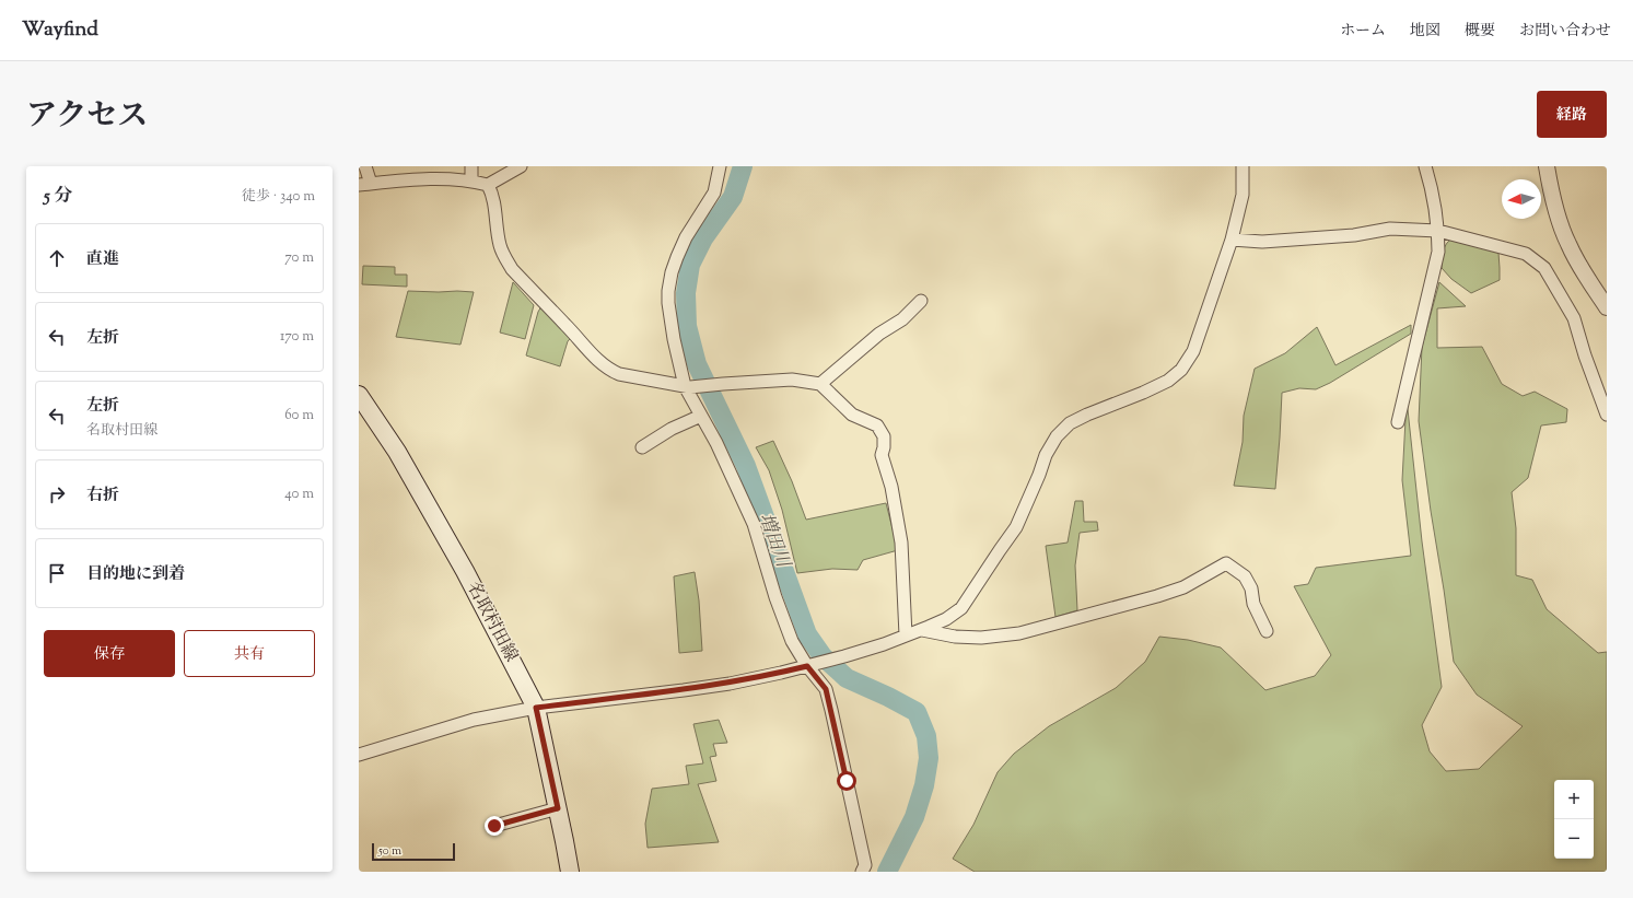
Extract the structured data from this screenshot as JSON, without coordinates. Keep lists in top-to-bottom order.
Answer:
{
  "streets": {
    "main road": ["名取村田線"]
  },
  "water": ["増田川"],
  "scale_bar": "50 m",
  "north": "left",
  "page": {
    "header": "Wayfind",
    "nav": [
      "ホーム",
      "地図",
      "概要",
      "お問い合わせ"
    ],
    "title": "アクセス",
    "buttons": [
      "経路",
      ["保存", "共有"]
    ],
    "heading": ["5 分", "徒歩 · 340 m"],
    "list": [
      ["直進", "70 m"],
      ["左折", "170 m"],
      ["左折", "名取村田線", "60 m"],
      ["右折", "40 m"],
      "目的地に到着"
    ],
    "map_buttons": ["+", "−"],
    "scale": "50 m"
  }
}
